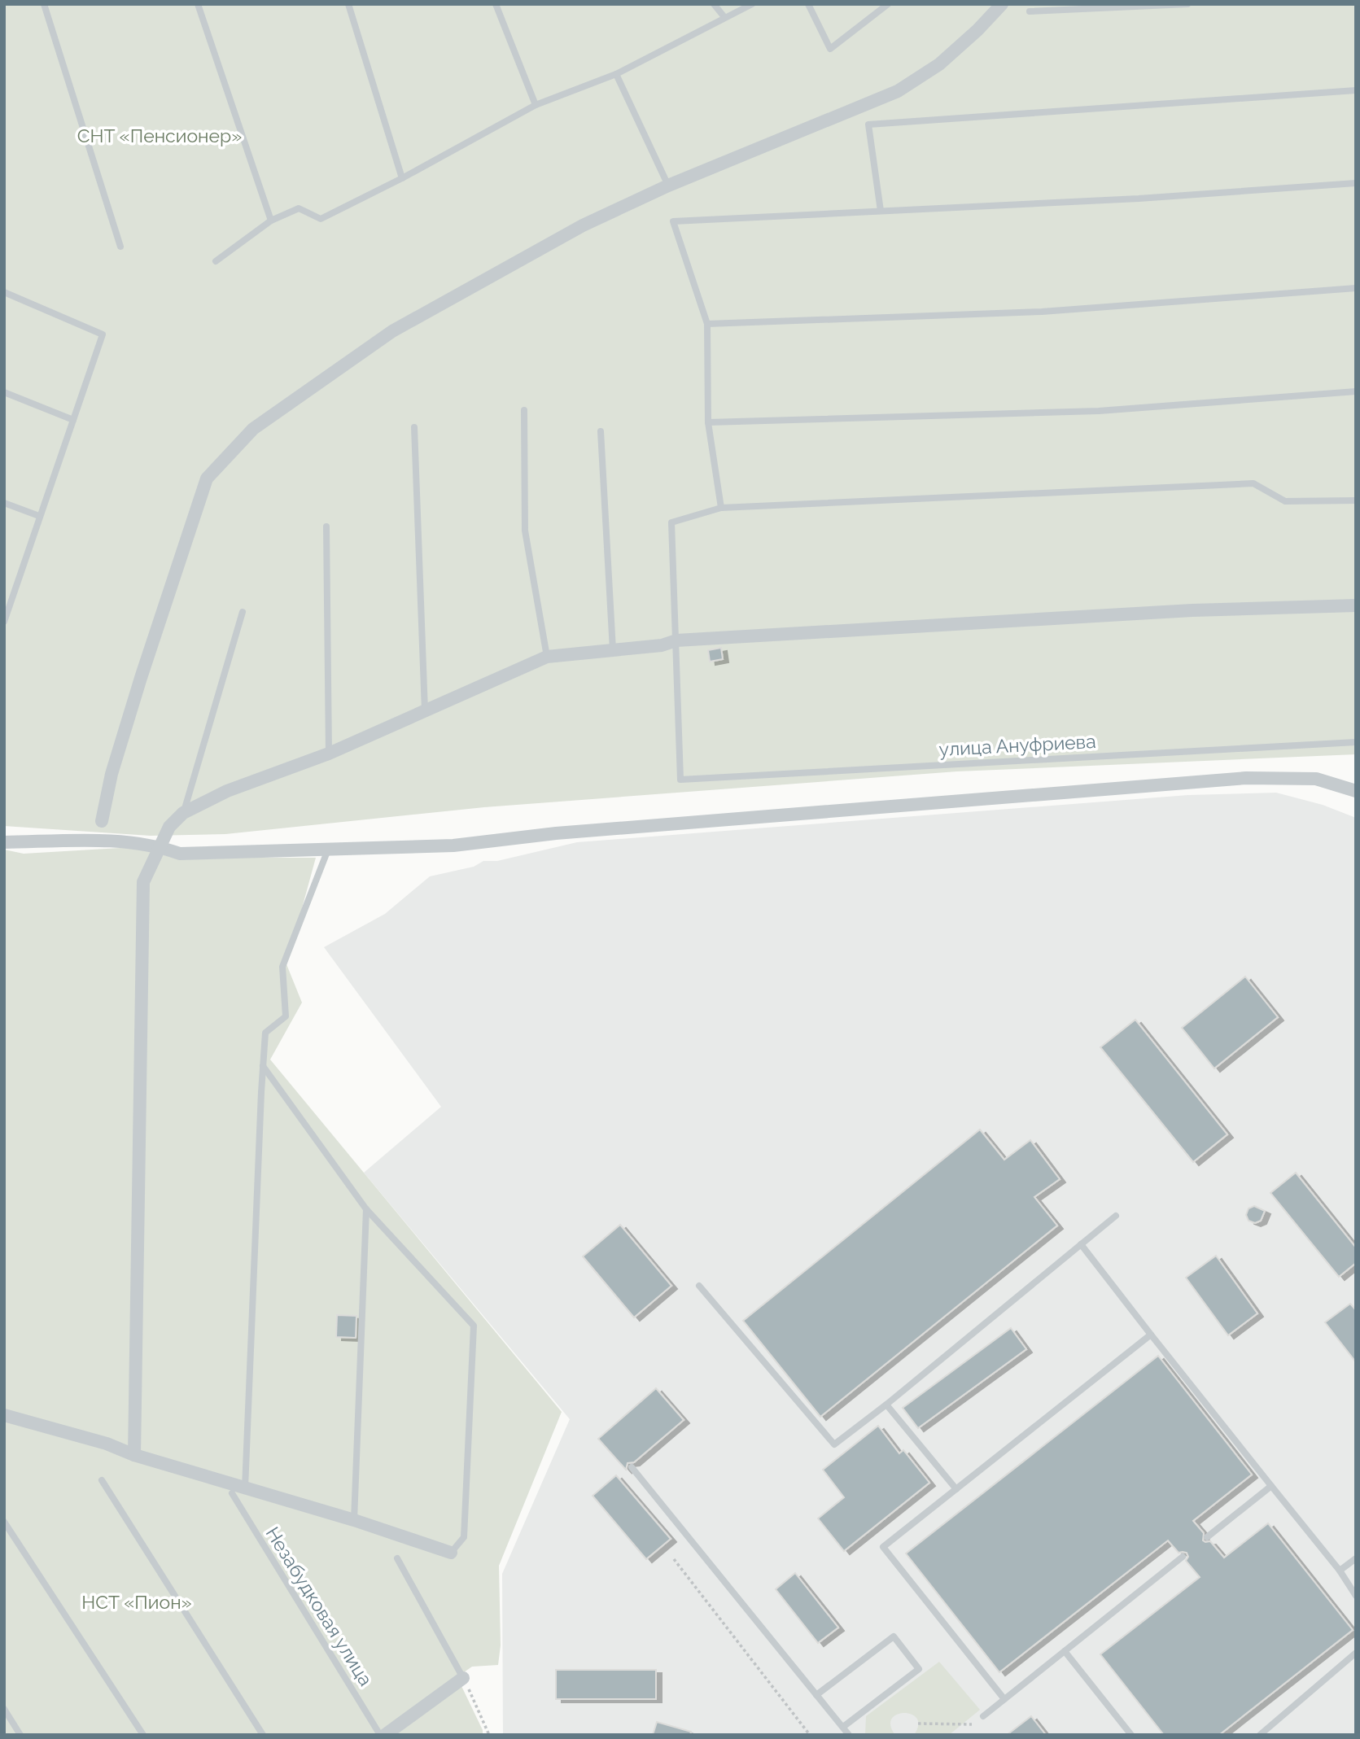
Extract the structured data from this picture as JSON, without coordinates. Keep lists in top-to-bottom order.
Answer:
{
  "streets": {
    "lane": ["улица Ануфриева", "Незабудковая улица"]
  },
  "parks": ["СНТ «Пенсионер»", "НСТ «Пион»"]
}
